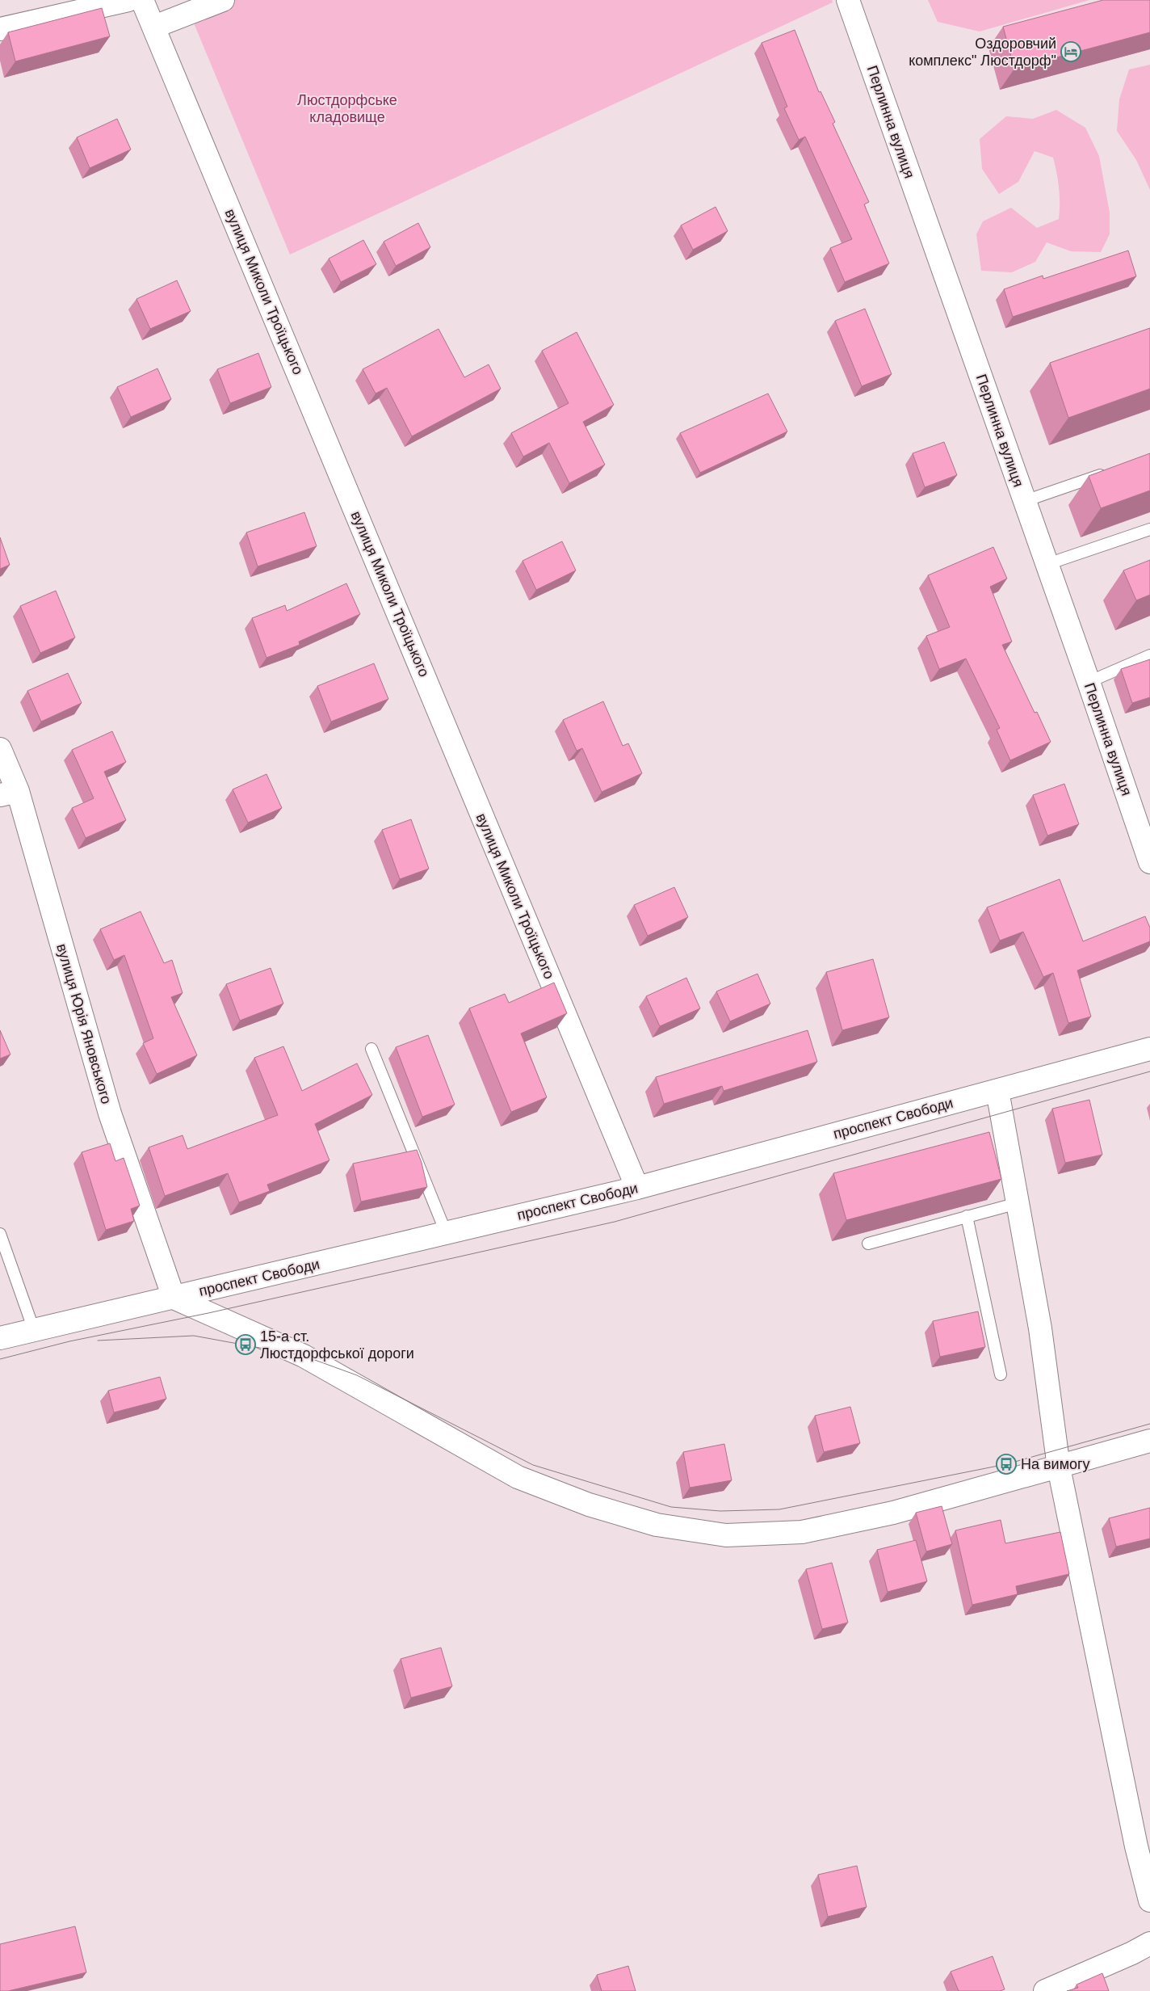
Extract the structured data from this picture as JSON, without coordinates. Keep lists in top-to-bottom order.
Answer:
{
  "streets": {
    "street": [
      "Перлинна вулиця",
      "вулиця Миколи Троїцького",
      "вулиця Юрія Яновського",
      "проспект Свободи"
    ]
  },
  "crossings": [
    ["вулиця Миколи Троїцького", "проспект Свободи"],
    ["вулиця Юрія Яновського", "проспект Свободи"]
  ],
  "parks": ["Люстдорфське кладовище"],
  "places": {
    "hotel": ["Оздоровчий комплекс\" Люстдорф\""],
    "bus stop": ["15-а ст. Люстдорфської дороги", "На вимогу"]
  }
}
